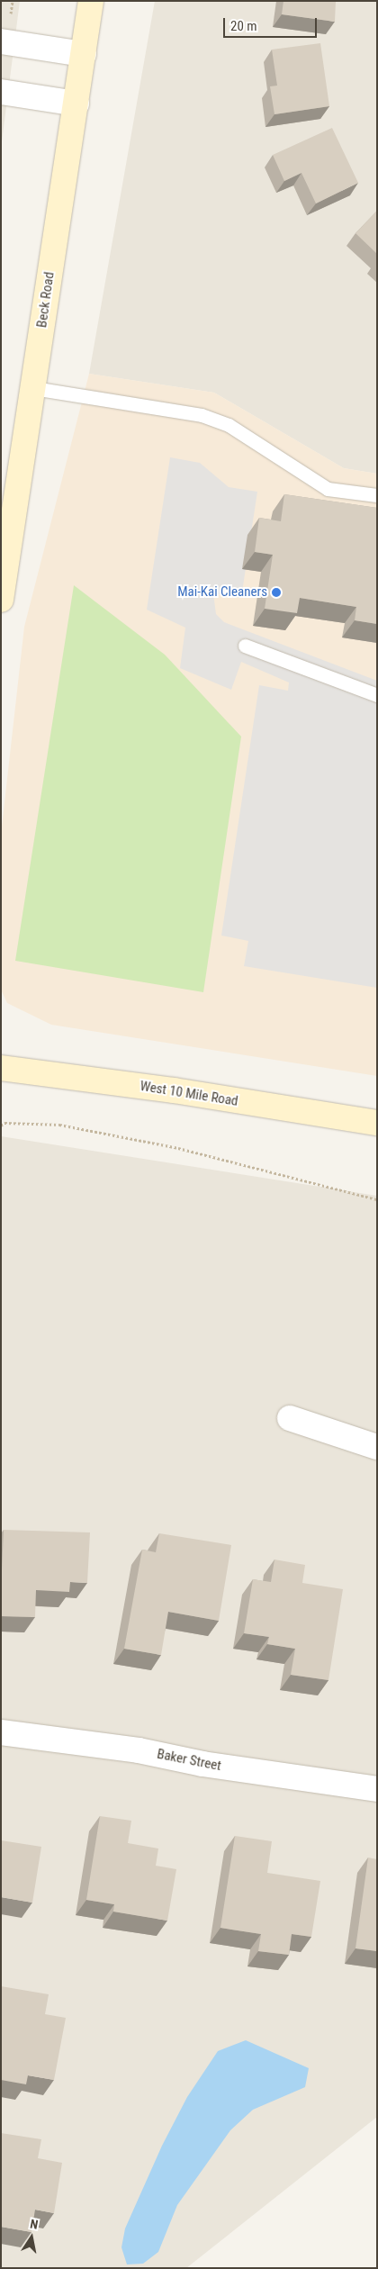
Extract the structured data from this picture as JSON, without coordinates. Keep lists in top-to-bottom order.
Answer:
{
  "streets": {
    "main road": ["Beck Road", "West 10 Mile Road"],
    "street": ["Baker Street"]
  },
  "places": ["Mai-Kai Cleaners"],
  "scale_bar": "20 m",
  "north": "top"
}
